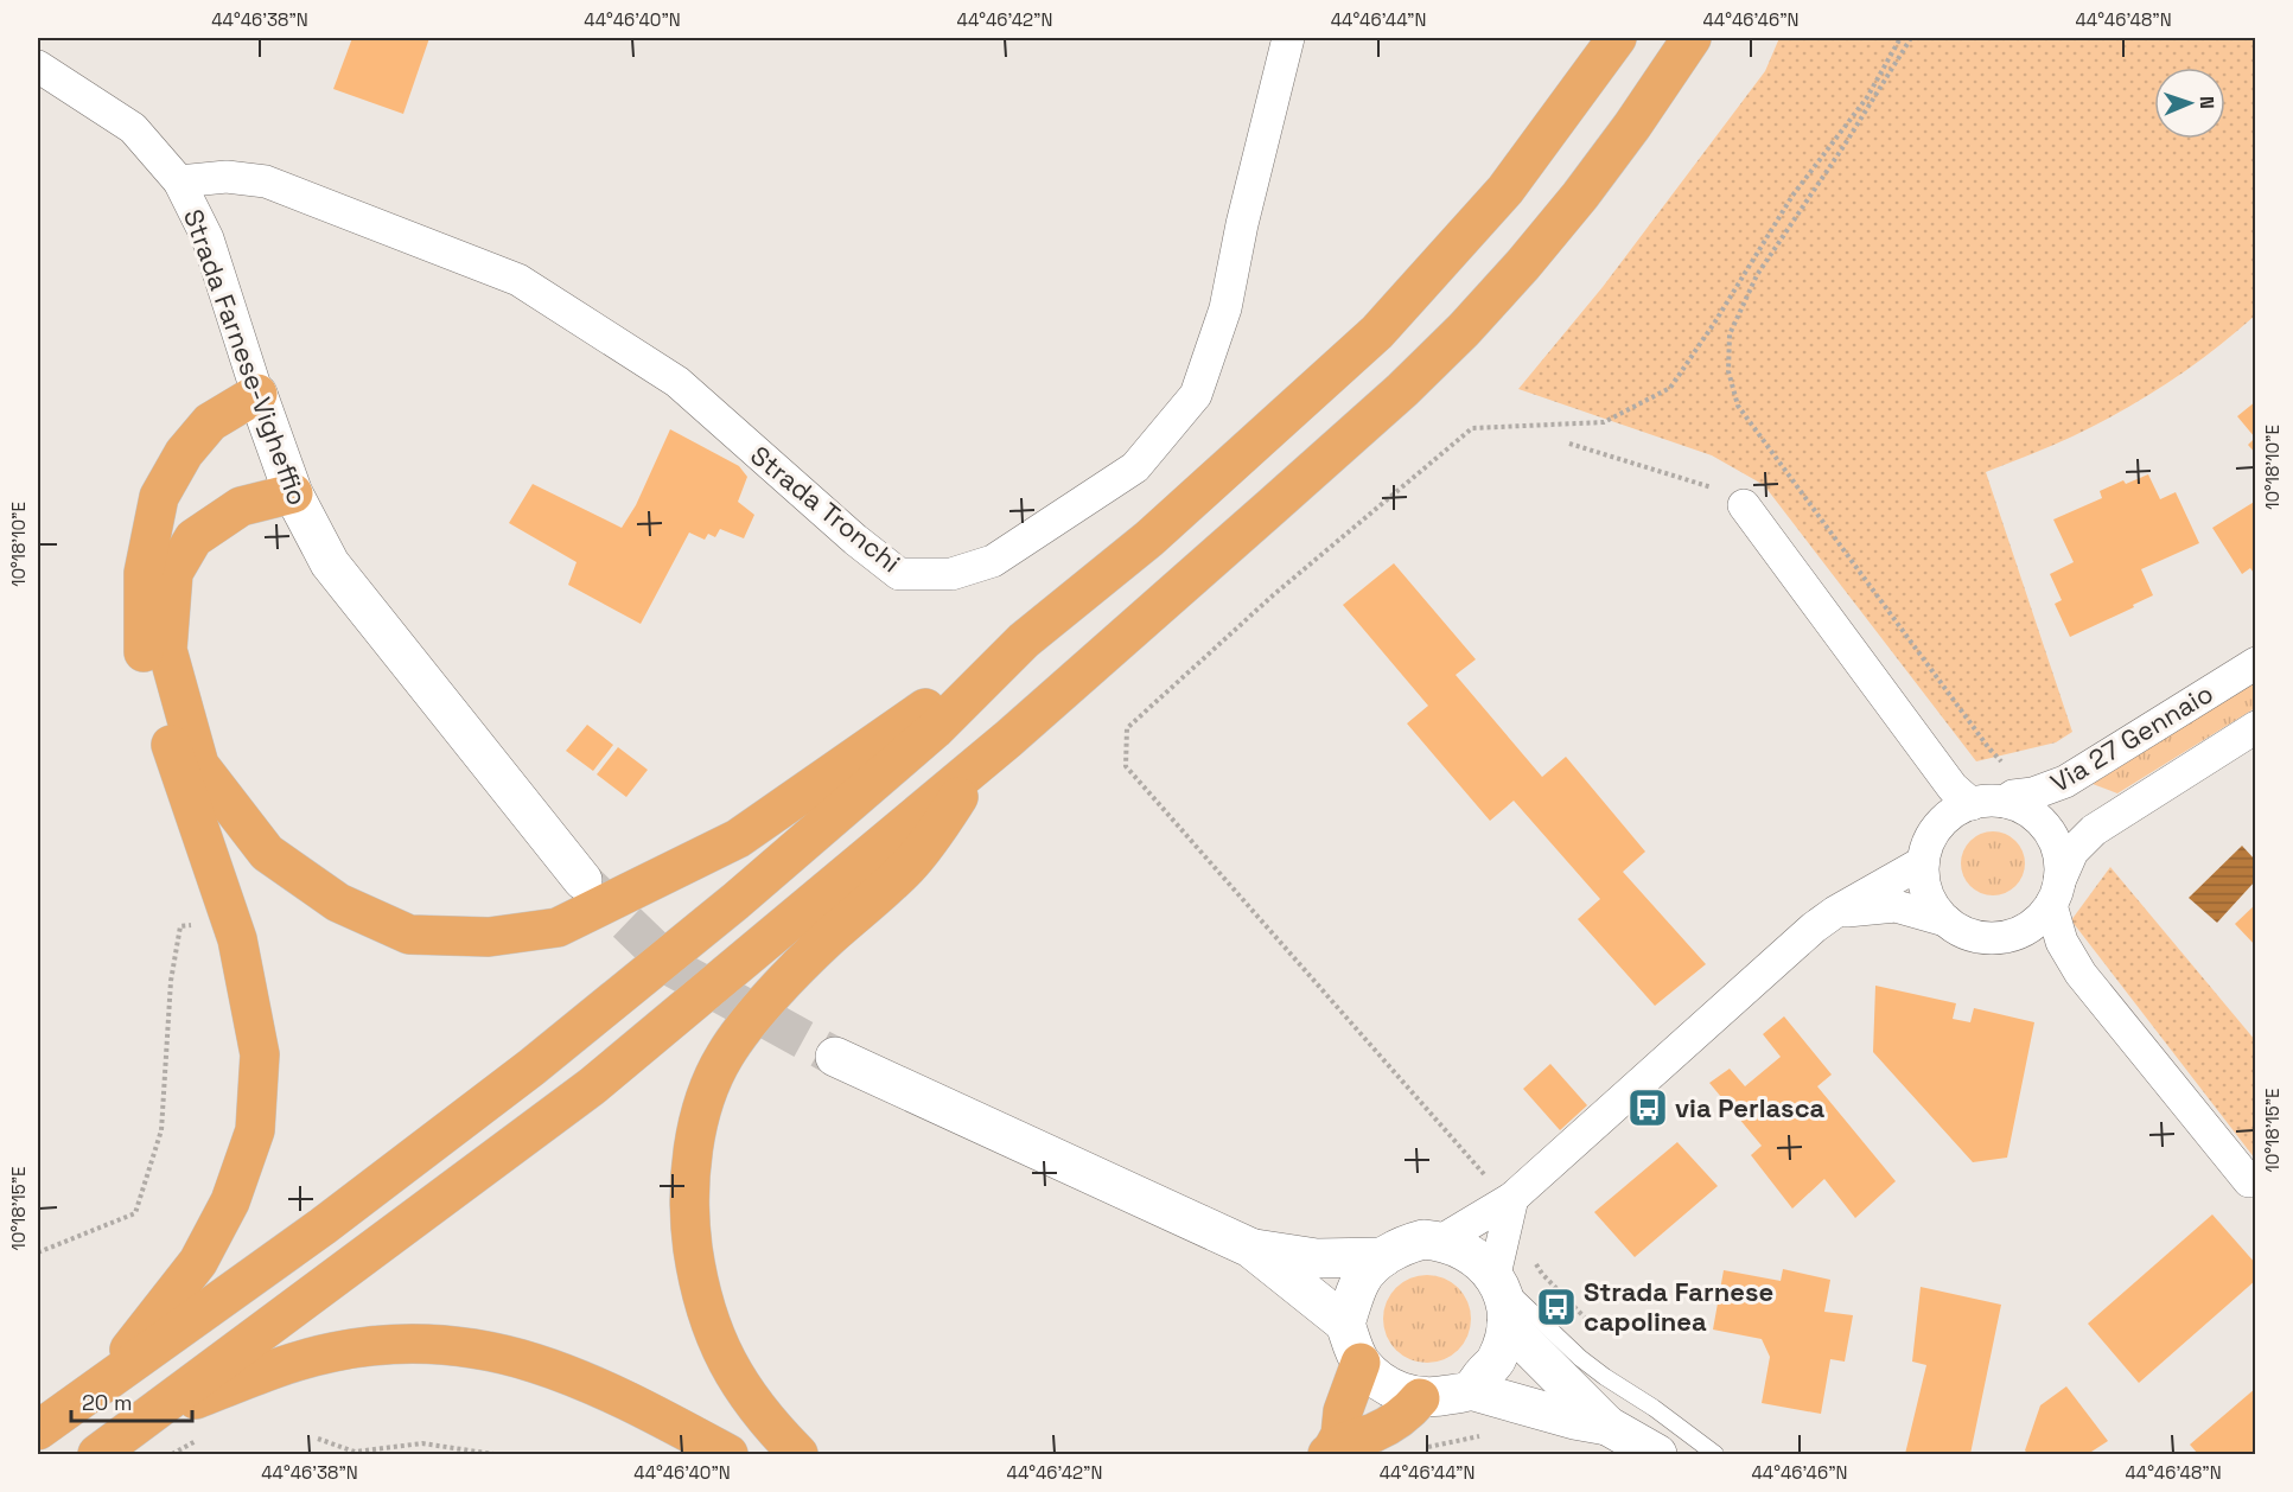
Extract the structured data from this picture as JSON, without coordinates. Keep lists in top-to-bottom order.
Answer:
{
  "streets": {
    "street": ["Strada Farnese-Vigheffio", "Strada Tronchi", "Via 27 Gennaio"]
  },
  "crossings": [
    ["Strada Farnese-Vigheffio", "Strada Tronchi"]
  ],
  "places": {
    "bus stop": ["via Perlasca", "Strada Farnese capolinea"]
  },
  "scale_bar": "20 m",
  "north": "right",
  "coordinates": [
    "44°46'38\"N",
    "44°46'40\"N",
    "44°46'42\"N",
    "44°46'44\"N",
    "44°46'46\"N",
    "44°46'48\"N",
    "10°18'10\"E",
    "10°18'15\"E"
  ]
}
